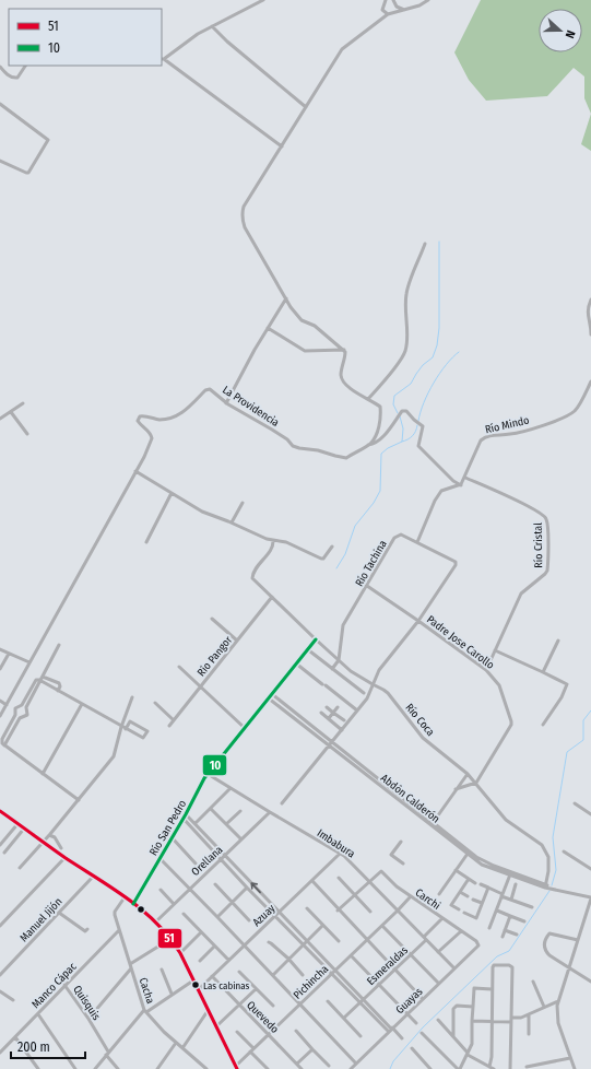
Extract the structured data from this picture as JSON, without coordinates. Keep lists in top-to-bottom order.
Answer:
{
  "streets": {
    "street": [
      "La Providencia",
      "Río Mindo",
      "Río Cristal",
      "Río Tachina",
      "Padre Jose Carollo",
      "Río Pangor",
      "Río Coca",
      "Abdón Calderón",
      "Río San Pedro",
      "Imbabura",
      "Orellana",
      "Carchi",
      "Azuay",
      "Manuel Jijón",
      "Esmeraldas",
      "Pichincha",
      "Manco Cápac",
      "Cacha",
      "Guayas",
      "Quisquis",
      "Quevedo"
    ]
  },
  "crossings": [
    ["La Providencia", "Río Mindo"],
    ["Río Mindo", "Río Cristal"],
    ["Río Cristal", "Padre Jose Carollo"],
    ["Río Tachina", "Padre Jose Carollo"],
    ["Río Tachina", "Río Coca"],
    ["Padre Jose Carollo", "Río Coca"],
    ["Río Pangor", "Río Coca"],
    ["Río Coca", "Abdón Calderón"],
    ["Río Coca", "Río San Pedro"],
    ["Abdón Calderón", "Río San Pedro"],
    ["Río San Pedro", "Imbabura"],
    ["Imbabura", "Orellana"],
    ["Imbabura", "Carchi"],
    ["Imbabura", "Azuay"],
    ["Imbabura", "Esmeraldas"],
    ["Imbabura", "Pichincha"],
    ["Imbabura", "Guayas"],
    ["Carchi", "Esmeraldas"],
    ["Carchi", "Pichincha"],
    ["Carchi", "Guayas"],
    ["Azuay", "Quevedo"],
    ["Pichincha", "Quevedo"],
    ["Manco Cápac", "Cacha"],
    ["Manco Cápac", "Quisquis"]
  ],
  "places": ["Las cabinas"],
  "lines": ["transit line 10", "transit line 51"],
  "legend": ["51", "10"],
  "scale_bar": "200 m",
  "north": "right"
}
